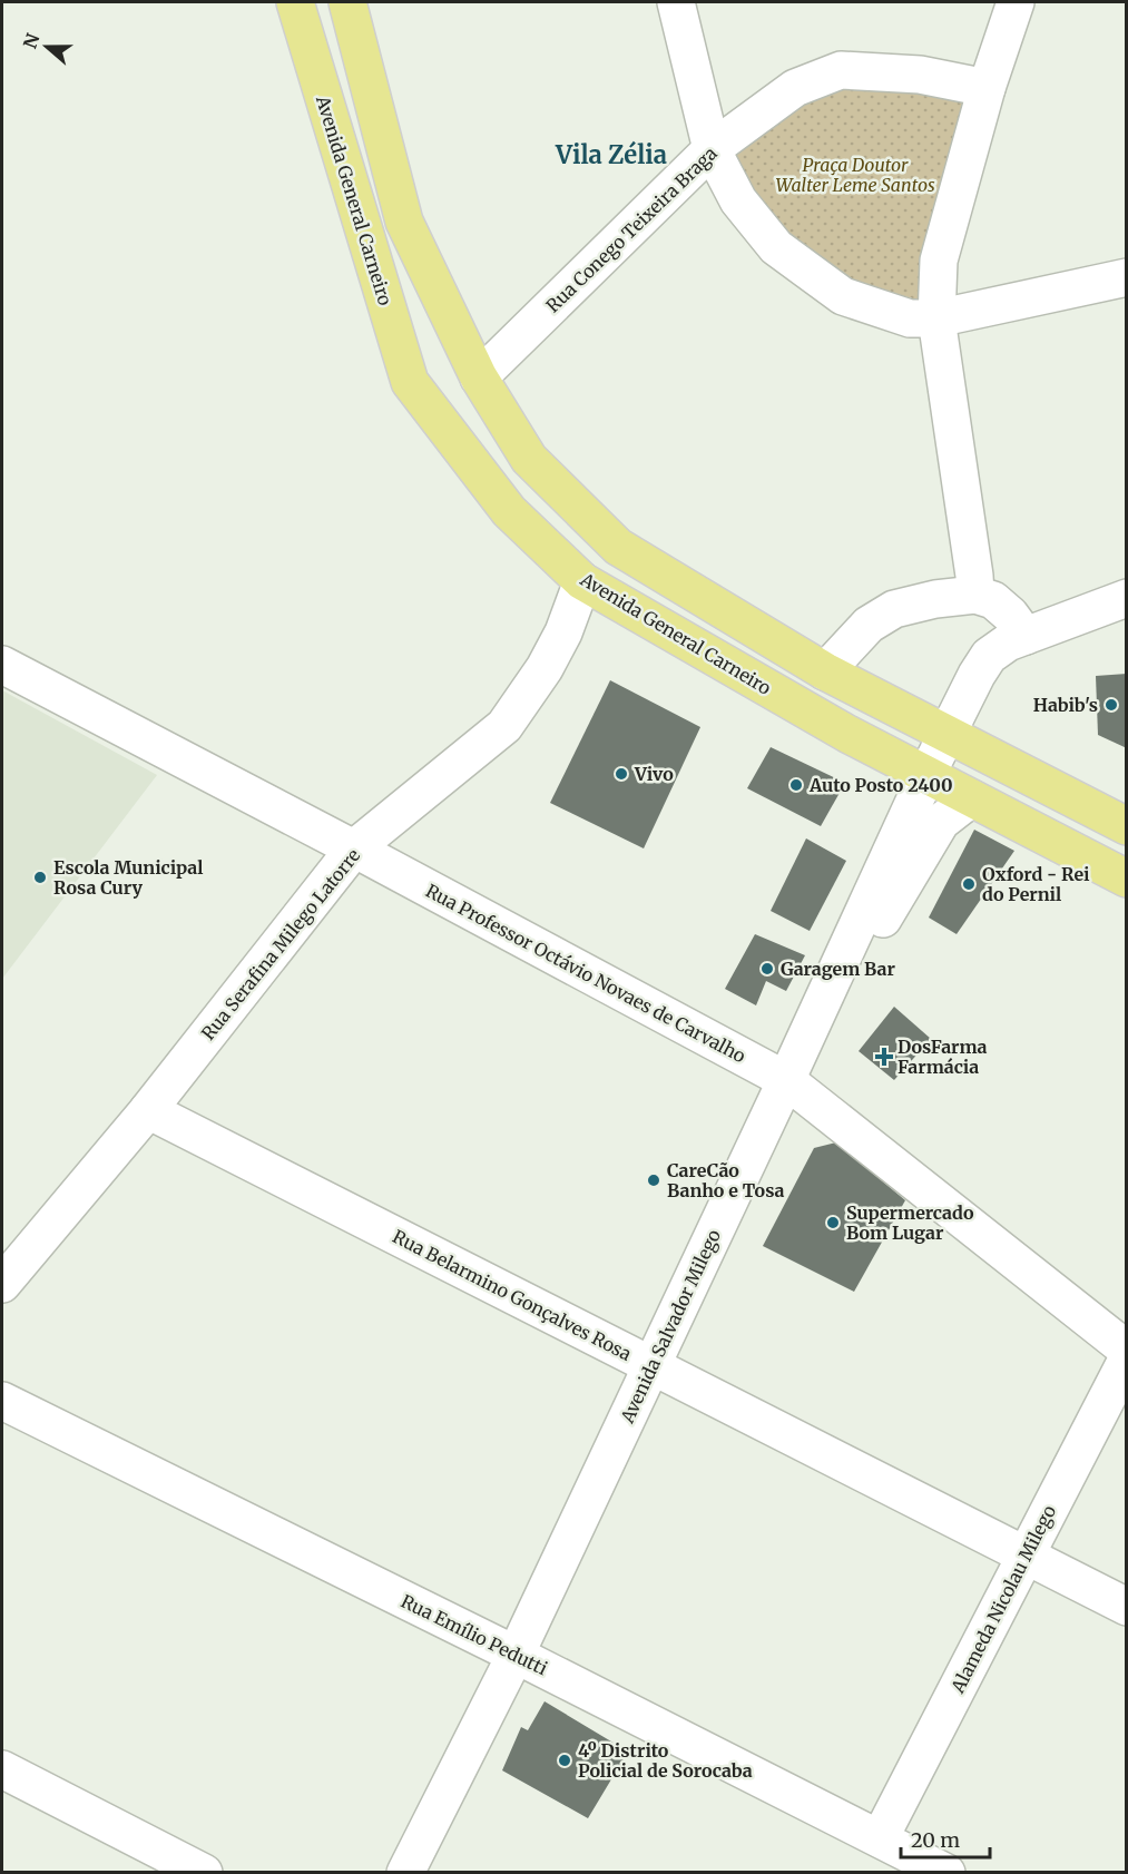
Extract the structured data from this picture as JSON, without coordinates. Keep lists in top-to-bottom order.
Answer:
{
  "streets": {
    "main road": ["Avenida General Carneiro"],
    "street": [
      "Rua Conego Teixeira Braga",
      "Rua Serafina Milego Latorre",
      "Rua Professor Octávio Novaes de Carvalho",
      "Rua Belarmino Gonçalves Rosa",
      "Avenida Salvador Milego",
      "Alameda Nicolau Milego",
      "Rua Emílio Pedutti"
    ]
  },
  "crossings": [
    ["Avenida General Carneiro", "Rua Serafina Milego Latorre"],
    ["Avenida General Carneiro", "Avenida Salvador Milego"],
    ["Rua Serafina Milego Latorre", "Rua Professor Octávio Novaes de Carvalho"],
    ["Rua Serafina Milego Latorre", "Rua Belarmino Gonçalves Rosa"],
    ["Rua Professor Octávio Novaes de Carvalho", "Avenida Salvador Milego"],
    ["Rua Belarmino Gonçalves Rosa", "Avenida Salvador Milego"],
    ["Rua Belarmino Gonçalves Rosa", "Alameda Nicolau Milego"],
    ["Avenida Salvador Milego", "Rua Emílio Pedutti"],
    ["Alameda Nicolau Milego", "Rua Emílio Pedutti"]
  ],
  "districts": ["Vila Zélia"],
  "parks": ["Praça Doutor Walter Leme Santos"],
  "places": {
    "other": [
      "Habib's",
      "Vivo",
      "Auto Posto 2400",
      "Escola Municipal Rosa Cury",
      "Oxford - Rei do Pernil",
      "Garagem Bar",
      "CareCão Banho e Tosa",
      "Supermercado Bom Lugar",
      "4º Distrito Policial de Sorocaba"
    ],
    "health": ["DosFarma Farmácia"]
  },
  "scale_bar": "20 m",
  "north": "left"
}
